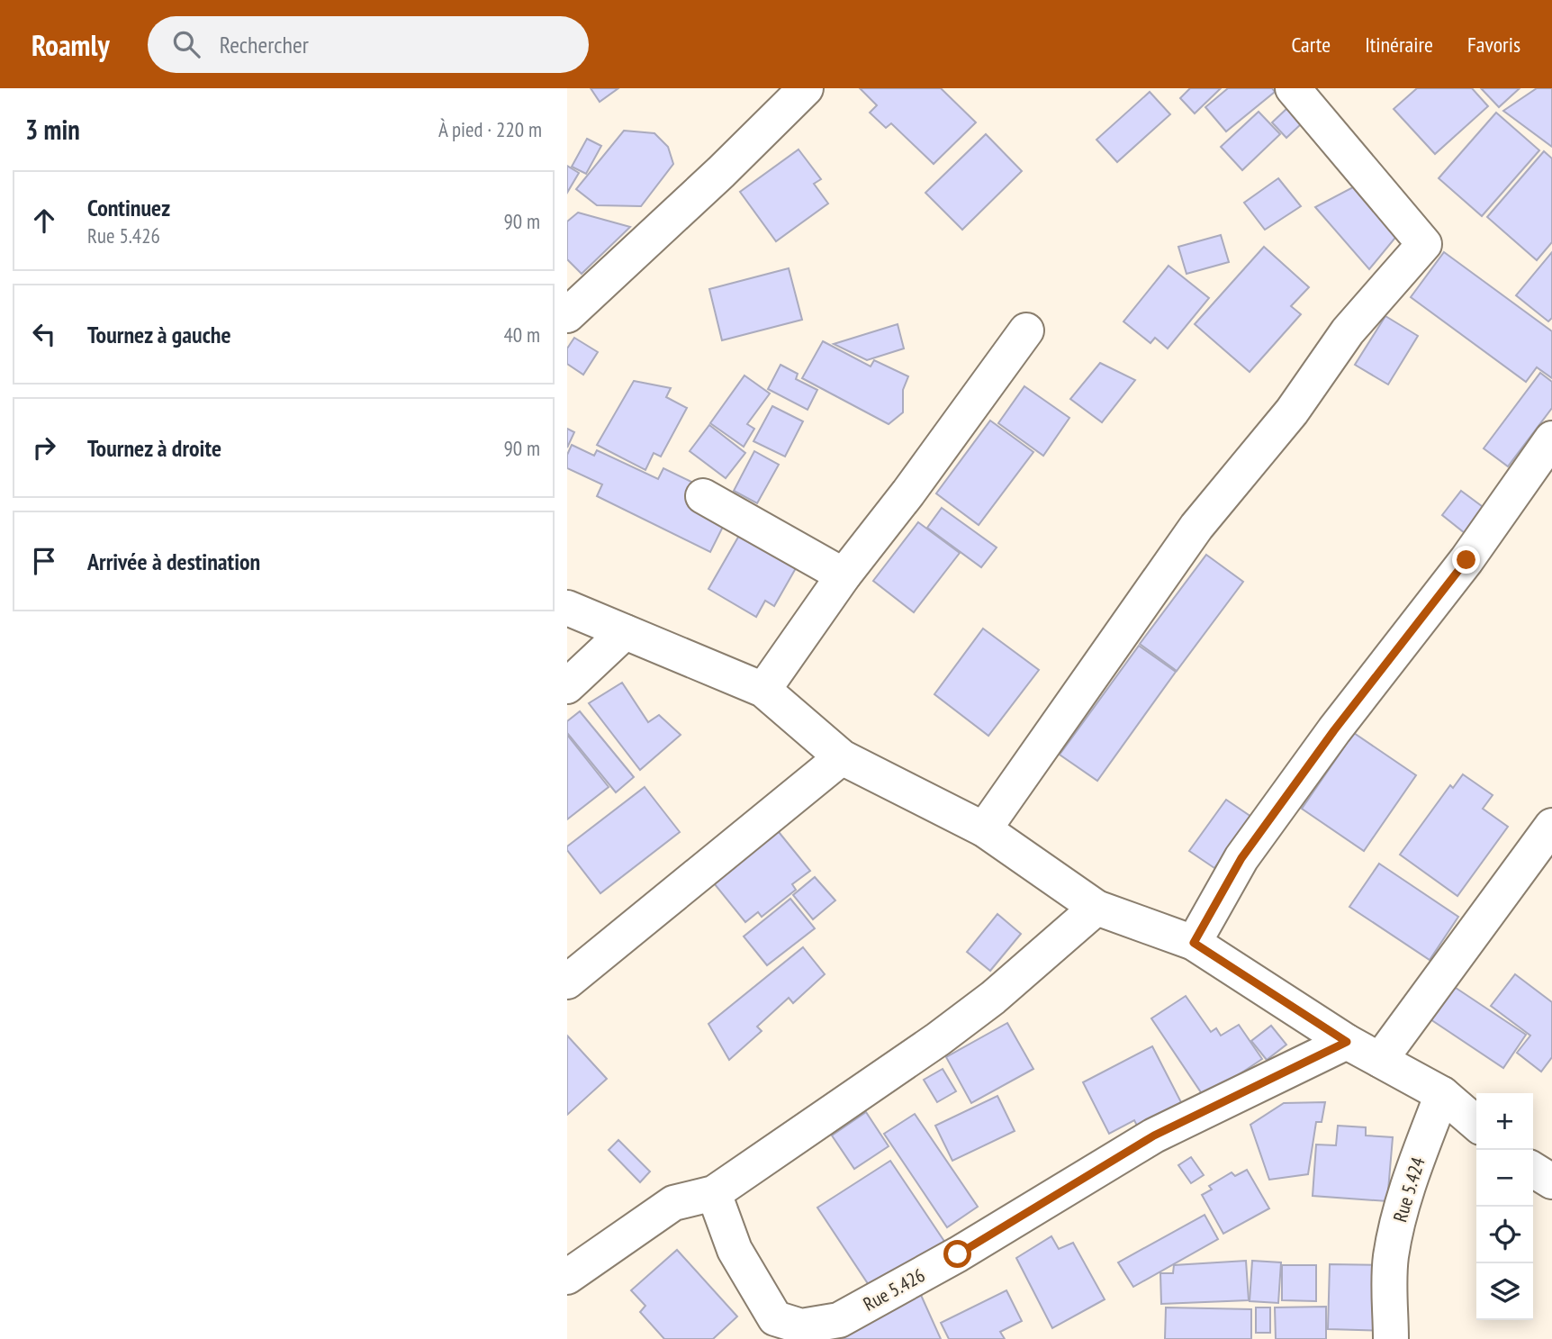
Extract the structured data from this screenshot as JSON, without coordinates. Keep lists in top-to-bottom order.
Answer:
{
  "streets": {
    "street": ["Rue 5.424", "Rue 5.426"]
  },
  "page": {
    "header": "Roamly",
    "search": "Rechercher",
    "nav": ["Carte", "Itinéraire", "Favoris"],
    "heading": ["3 min", "À pied · 220 m"],
    "list": [
      ["Continuez", "Rue 5.426", "90 m"],
      ["Tournez à gauche", "40 m"],
      ["Tournez à droite", "90 m"],
      "Arrivée à destination"
    ],
    "map_buttons": ["+", "−"]
  }
}
